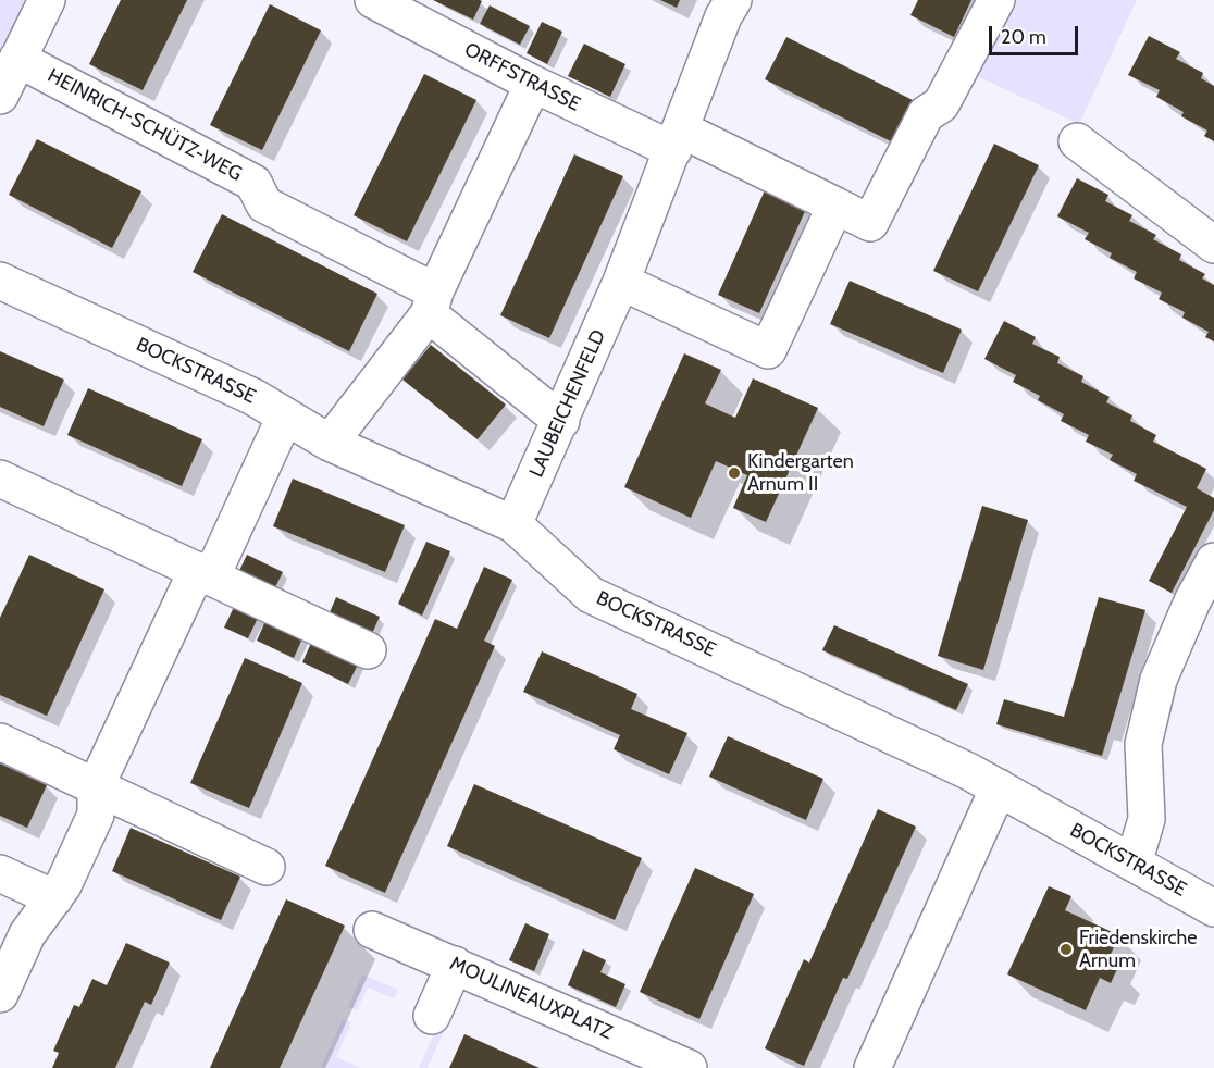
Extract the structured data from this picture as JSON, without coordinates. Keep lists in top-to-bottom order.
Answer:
{
  "streets": {
    "street": [
      "ORFFSTRASSE",
      "HEINRICH-SCHÜTZ-WEG",
      "BOCKSTRASSE",
      "LAUBEICHENFELD",
      "MOULINEAUXPLATZ"
    ]
  },
  "crossings": [
    ["ORFFSTRASSE", "LAUBEICHENFELD"],
    ["HEINRICH-SCHÜTZ-WEG", "LAUBEICHENFELD"],
    ["BOCKSTRASSE", "LAUBEICHENFELD"]
  ],
  "places": ["Kindergarten Arnum II", "Friedenskirche Arnum"],
  "scale_bar": "20 m"
}
